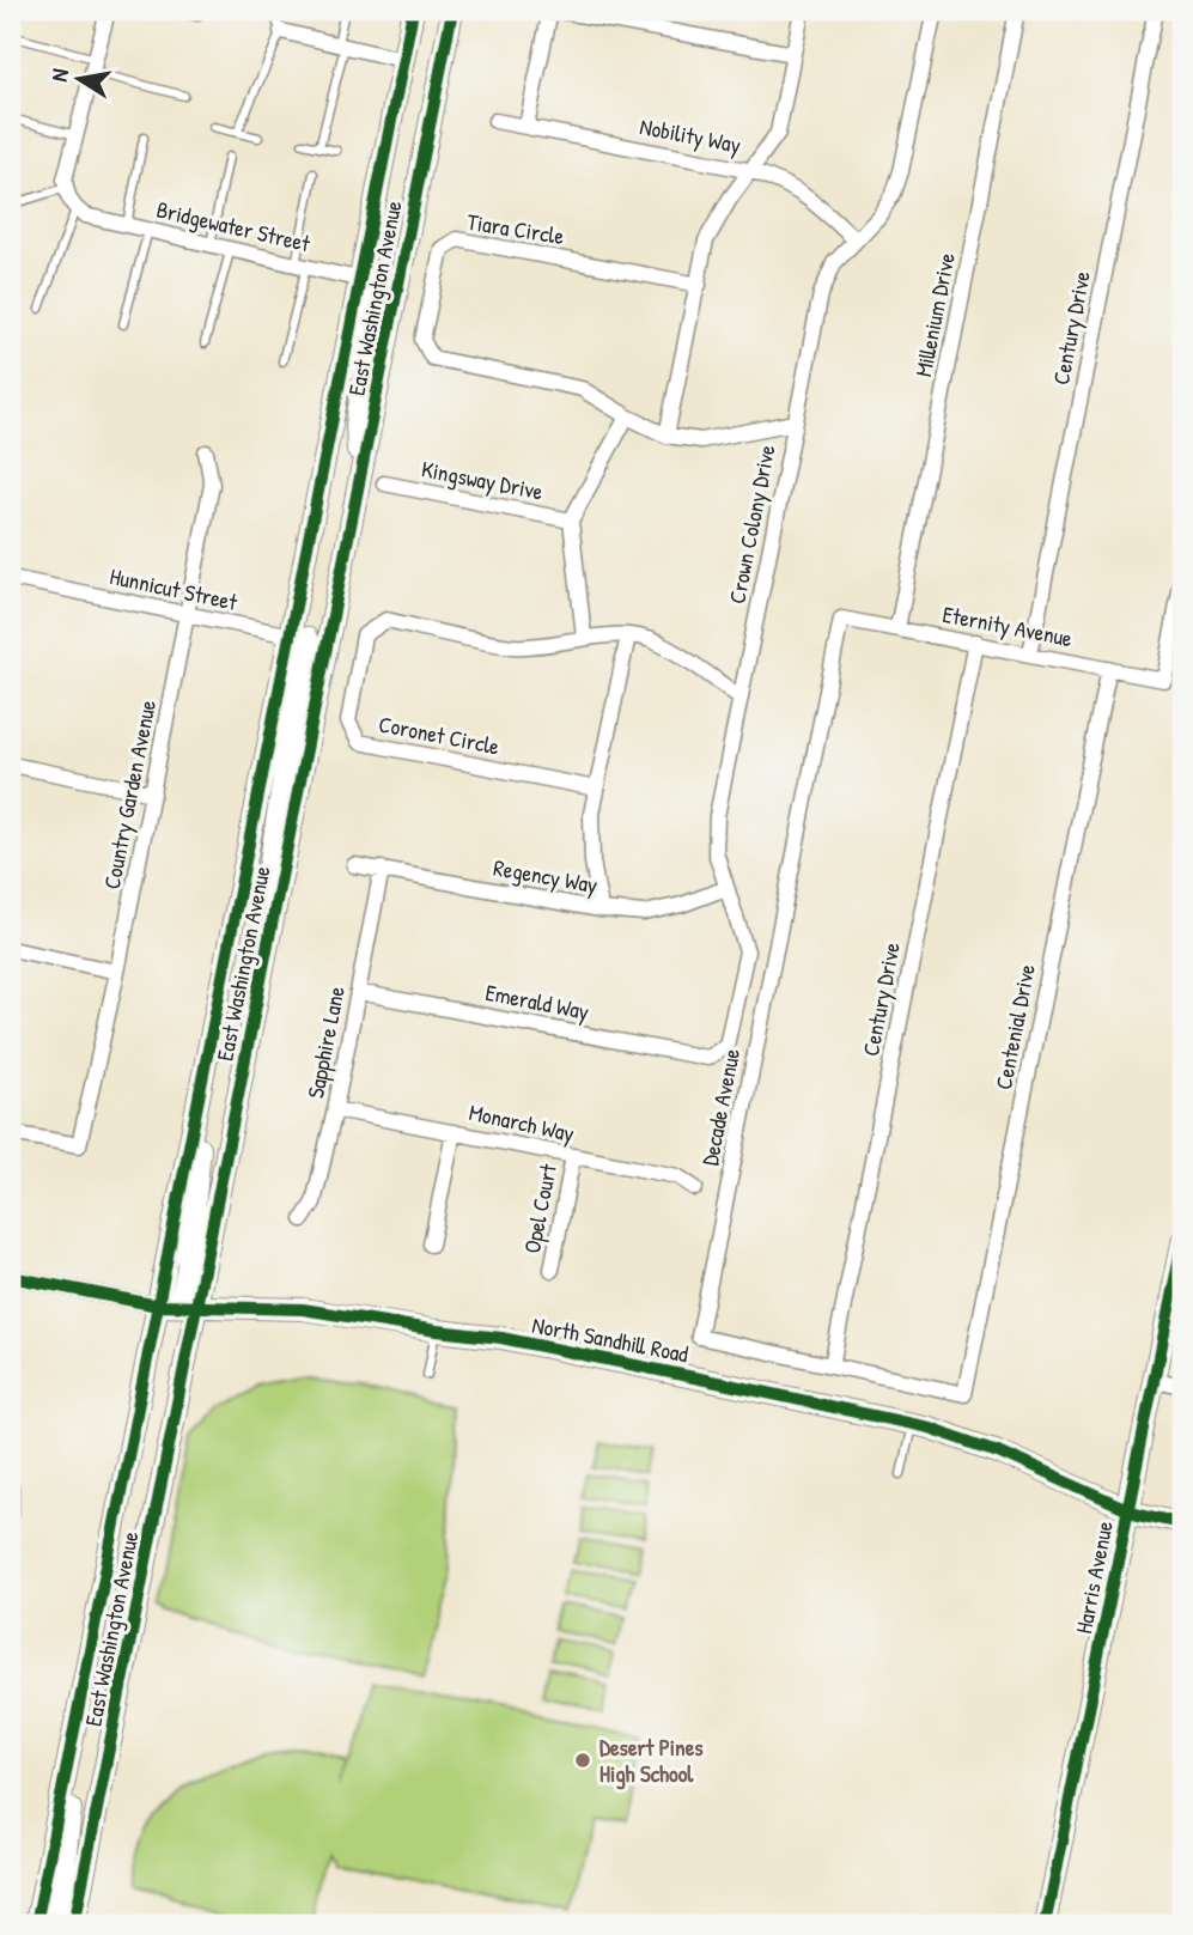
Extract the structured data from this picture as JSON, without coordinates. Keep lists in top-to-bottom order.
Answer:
{
  "streets": {
    "main road": ["East Washington Avenue", "North Sandhill Road", "Harris Avenue"],
    "street": [
      "Nobility Way",
      "Bridgewater Street",
      "Tiara Circle",
      "Millenium Drive",
      "Century Drive",
      "Kingsway Drive",
      "Crown Colony Drive",
      "Hunnicut Street",
      "Eternity Avenue",
      "Coronet Circle",
      "Country Garden Avenue",
      "Regency Way",
      "Emerald Way",
      "Centenial Drive",
      "Sapphire Lane",
      "Decade Avenue",
      "Monarch Way",
      "Opel Court"
    ]
  },
  "crossings": [
    ["Nobility Way", "Crown Colony Drive"],
    ["Bridgewater Street", "East Washington Avenue"],
    ["East Washington Avenue", "Hunnicut Street"],
    ["East Washington Avenue", "North Sandhill Road"],
    ["Millenium Drive", "Eternity Avenue"],
    ["Century Drive", "Eternity Avenue"],
    ["Century Drive", "Decade Avenue"],
    ["Crown Colony Drive", "Regency Way"],
    ["Crown Colony Drive", "Emerald Way"],
    ["Hunnicut Street", "Country Garden Avenue"],
    ["Eternity Avenue", "Centenial Drive"],
    ["Eternity Avenue", "Decade Avenue"],
    ["Regency Way", "Sapphire Lane"],
    ["Emerald Way", "Sapphire Lane"],
    ["Centenial Drive", "Decade Avenue"],
    ["Sapphire Lane", "Monarch Way"],
    ["Monarch Way", "Opel Court"],
    ["North Sandhill Road", "Harris Avenue"]
  ],
  "places": ["Desert Pines High School"],
  "north": "left"
}
